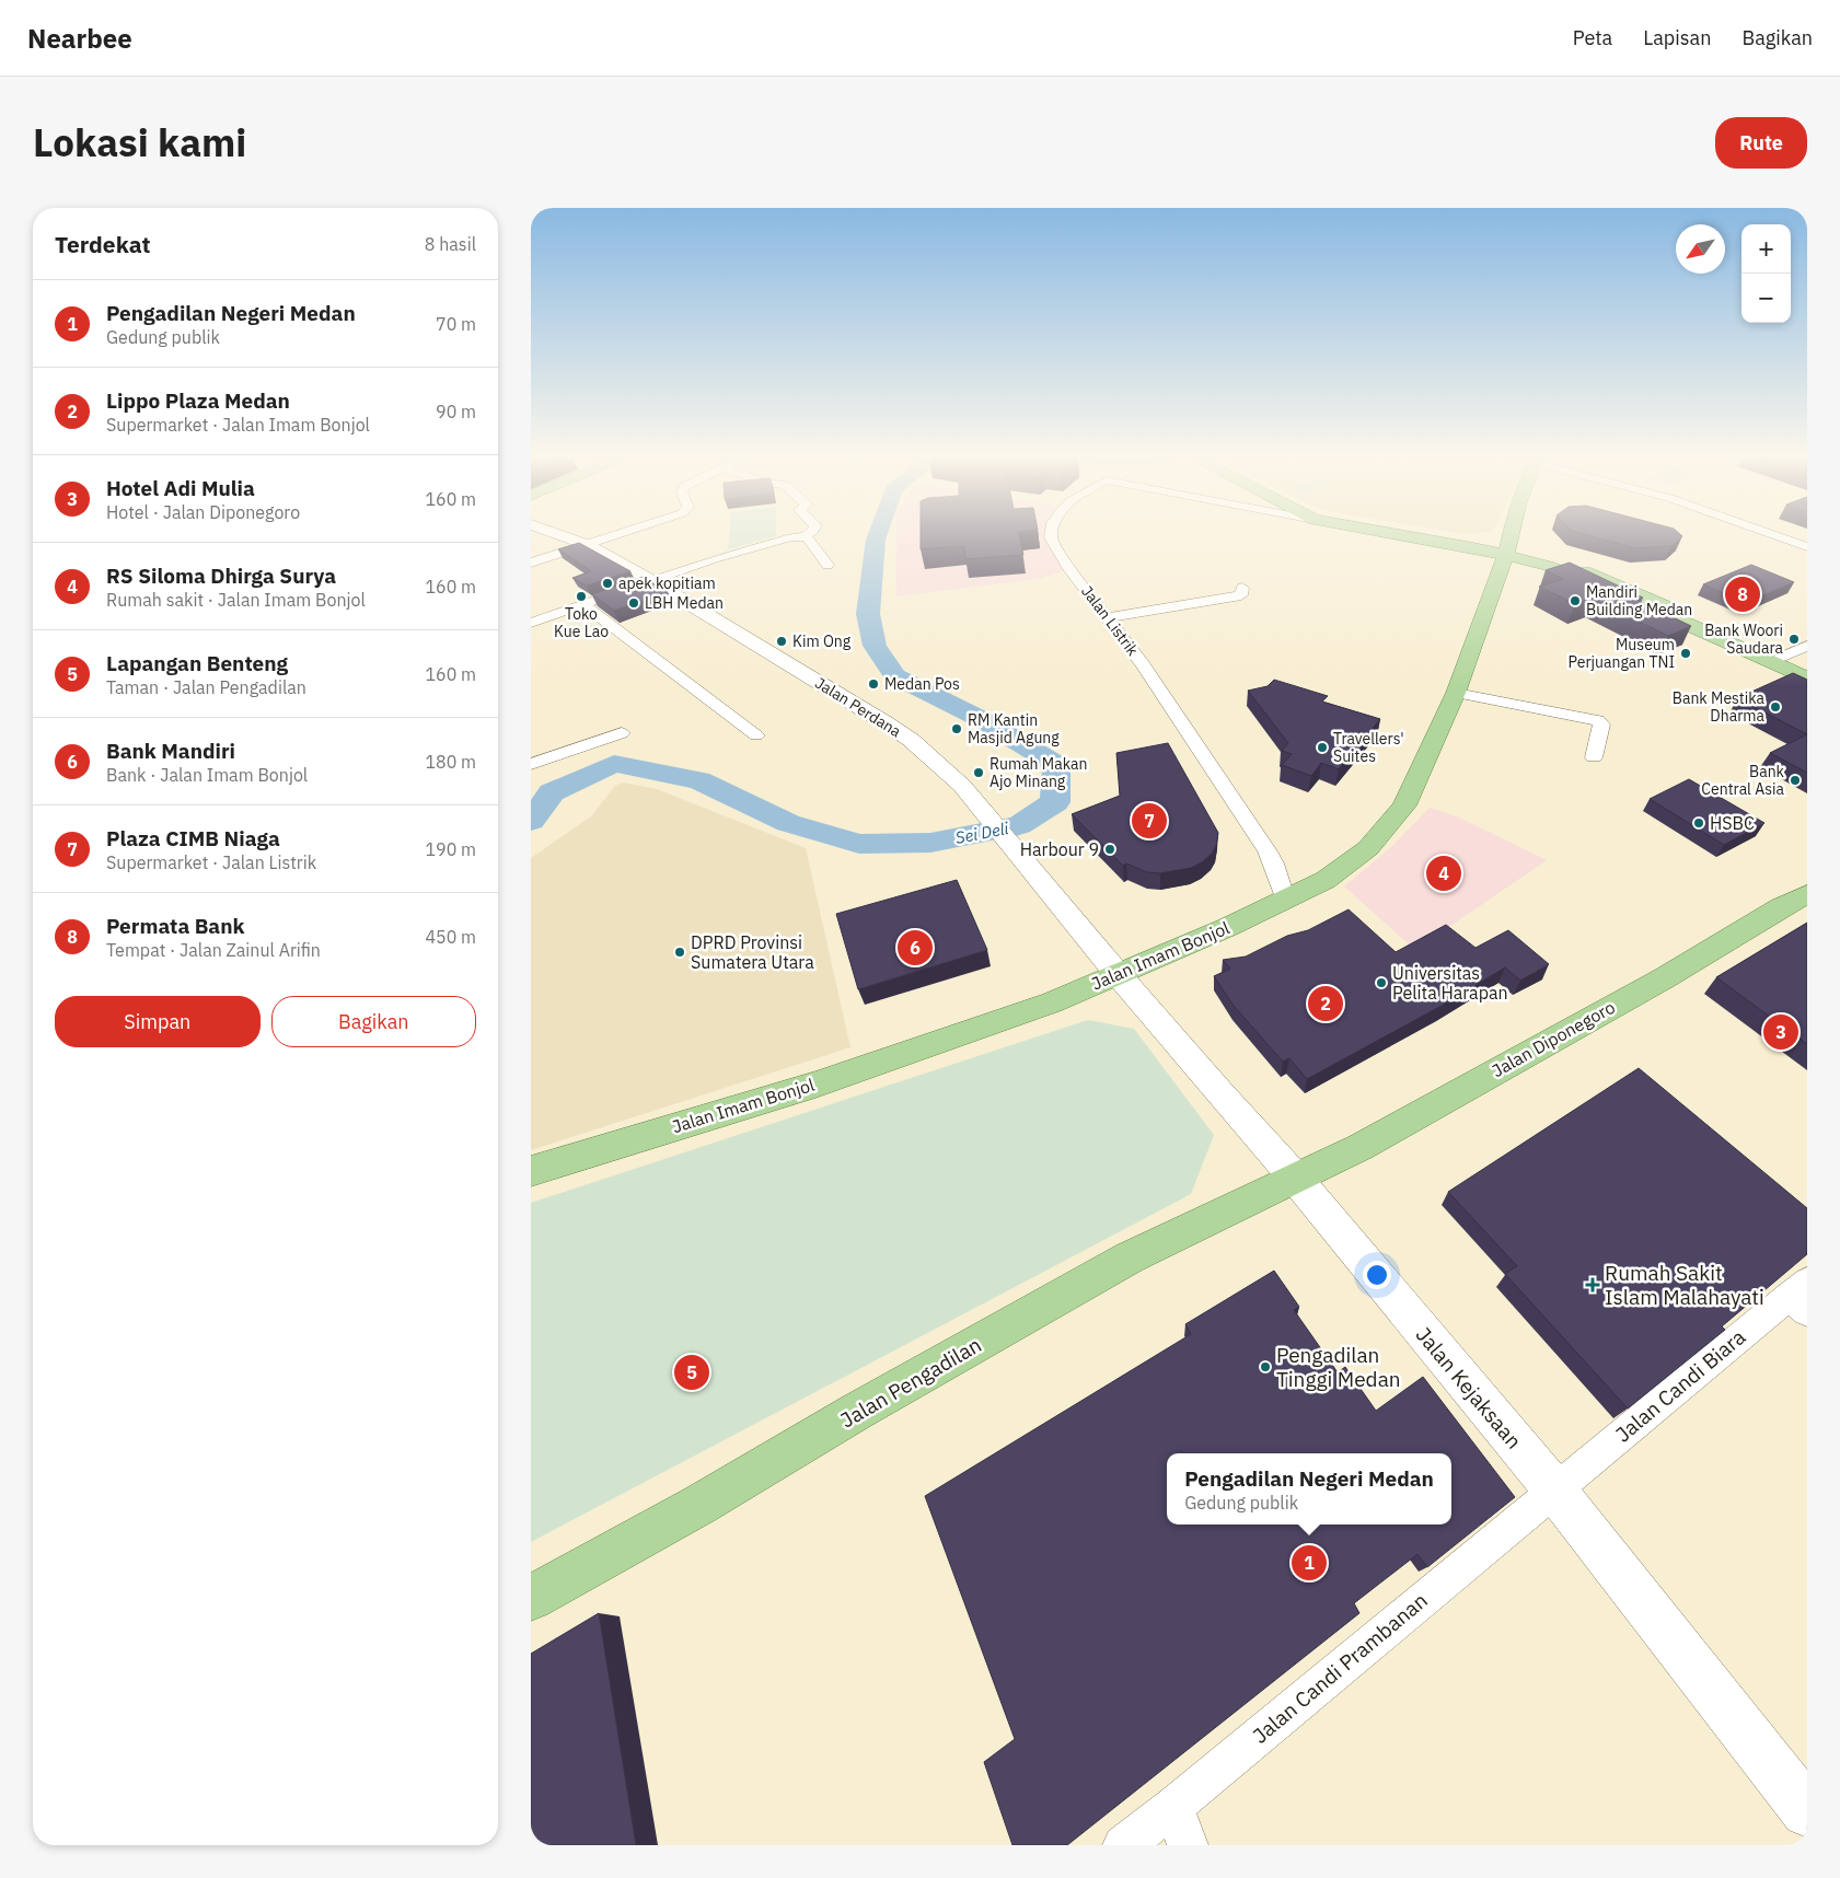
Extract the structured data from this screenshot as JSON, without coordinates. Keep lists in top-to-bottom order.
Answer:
{
  "streets": {
    "main road": [
      "Jalan Perdana",
      "Jalan Imam Bonjol",
      "Jalan Diponegoro",
      "Jalan Pengadilan",
      "Jalan Kejaksaan"
    ],
    "street": ["Jalan Listrik", "Jalan Candi Biara", "Jalan Candi Prambanan"]
  },
  "crossings": [
    ["Jalan Listrik", "Jalan Imam Bonjol"],
    ["Jalan Perdana", "Jalan Imam Bonjol"],
    ["Jalan Perdana", "Jalan Kejaksaan"],
    ["Jalan Imam Bonjol", "Jalan Kejaksaan"],
    ["Jalan Diponegoro", "Jalan Pengadilan"],
    ["Jalan Diponegoro", "Jalan Kejaksaan"],
    ["Jalan Pengadilan", "Jalan Kejaksaan"],
    ["Jalan Candi Biara", "Jalan Kejaksaan"],
    ["Jalan Candi Biara", "Jalan Candi Prambanan"],
    ["Jalan Kejaksaan", "Jalan Candi Prambanan"]
  ],
  "water": ["Sei Deli"],
  "places": {
    "other": [
      "apek kopitiam",
      "Toko Kue Lao",
      "Mandiri Building Medan",
      "LBH Medan",
      "Bank Woori Saudara",
      "Kim Ong",
      "Museum Perjuangan TNI",
      "Medan Pos",
      "Bank Mestika Dharma",
      "RM Kantin Masjid Agung",
      "Travellers' Suites",
      "Rumah Makan Ajo Minang",
      "Bank Central Asia",
      "HSBC",
      "Harbour 9",
      "DPRD Provinsi Sumatera Utara",
      "Universitas Pelita Harapan",
      "Pengadilan Tinggi Medan"
    ],
    "health": ["Rumah Sakit Islam Malahayati"]
  },
  "north": "bottom left",
  "page": {
    "header": "Nearbee",
    "nav": ["Peta", "Lapisan", "Bagikan"],
    "title": "Lokasi kami",
    "buttons": [
      "Rute",
      ["Simpan", "Bagikan"]
    ],
    "heading": ["Terdekat", "8 hasil"],
    "map_buttons": ["+", "−"],
    "list": [
      {
        "mark": "1",
        "name": "Pengadilan Negeri Medan",
        "note": "Gedung publik",
        "value": "70 m"
      },
      {
        "mark": "2",
        "name": "Lippo Plaza Medan",
        "note": "Supermarket · Jalan Imam Bonjol",
        "value": "90 m"
      },
      {
        "mark": "3",
        "name": "Hotel Adi Mulia",
        "note": "Hotel · Jalan Diponegoro",
        "value": "160 m"
      },
      {
        "mark": "4",
        "name": "RS Siloma Dhirga Surya",
        "note": "Rumah sakit · Jalan Imam Bonjol",
        "value": "160 m"
      },
      {
        "mark": "5",
        "name": "Lapangan Benteng",
        "note": "Taman · Jalan Pengadilan",
        "value": "160 m"
      },
      {
        "mark": "6",
        "name": "Bank Mandiri",
        "note": "Bank · Jalan Imam Bonjol",
        "value": "180 m"
      },
      {
        "mark": "7",
        "name": "Plaza CIMB Niaga",
        "note": "Supermarket · Jalan Listrik",
        "value": "190 m"
      },
      {
        "mark": "8",
        "name": "Permata Bank",
        "note": "Tempat · Jalan Zainul Arifin",
        "value": "450 m"
      }
    ],
    "pins": [
      "8",
      "7",
      "4",
      "6",
      "2",
      "3",
      "5",
      "1"
    ],
    "popup": ["Pengadilan Negeri Medan", "Gedung publik"]
  }
}
